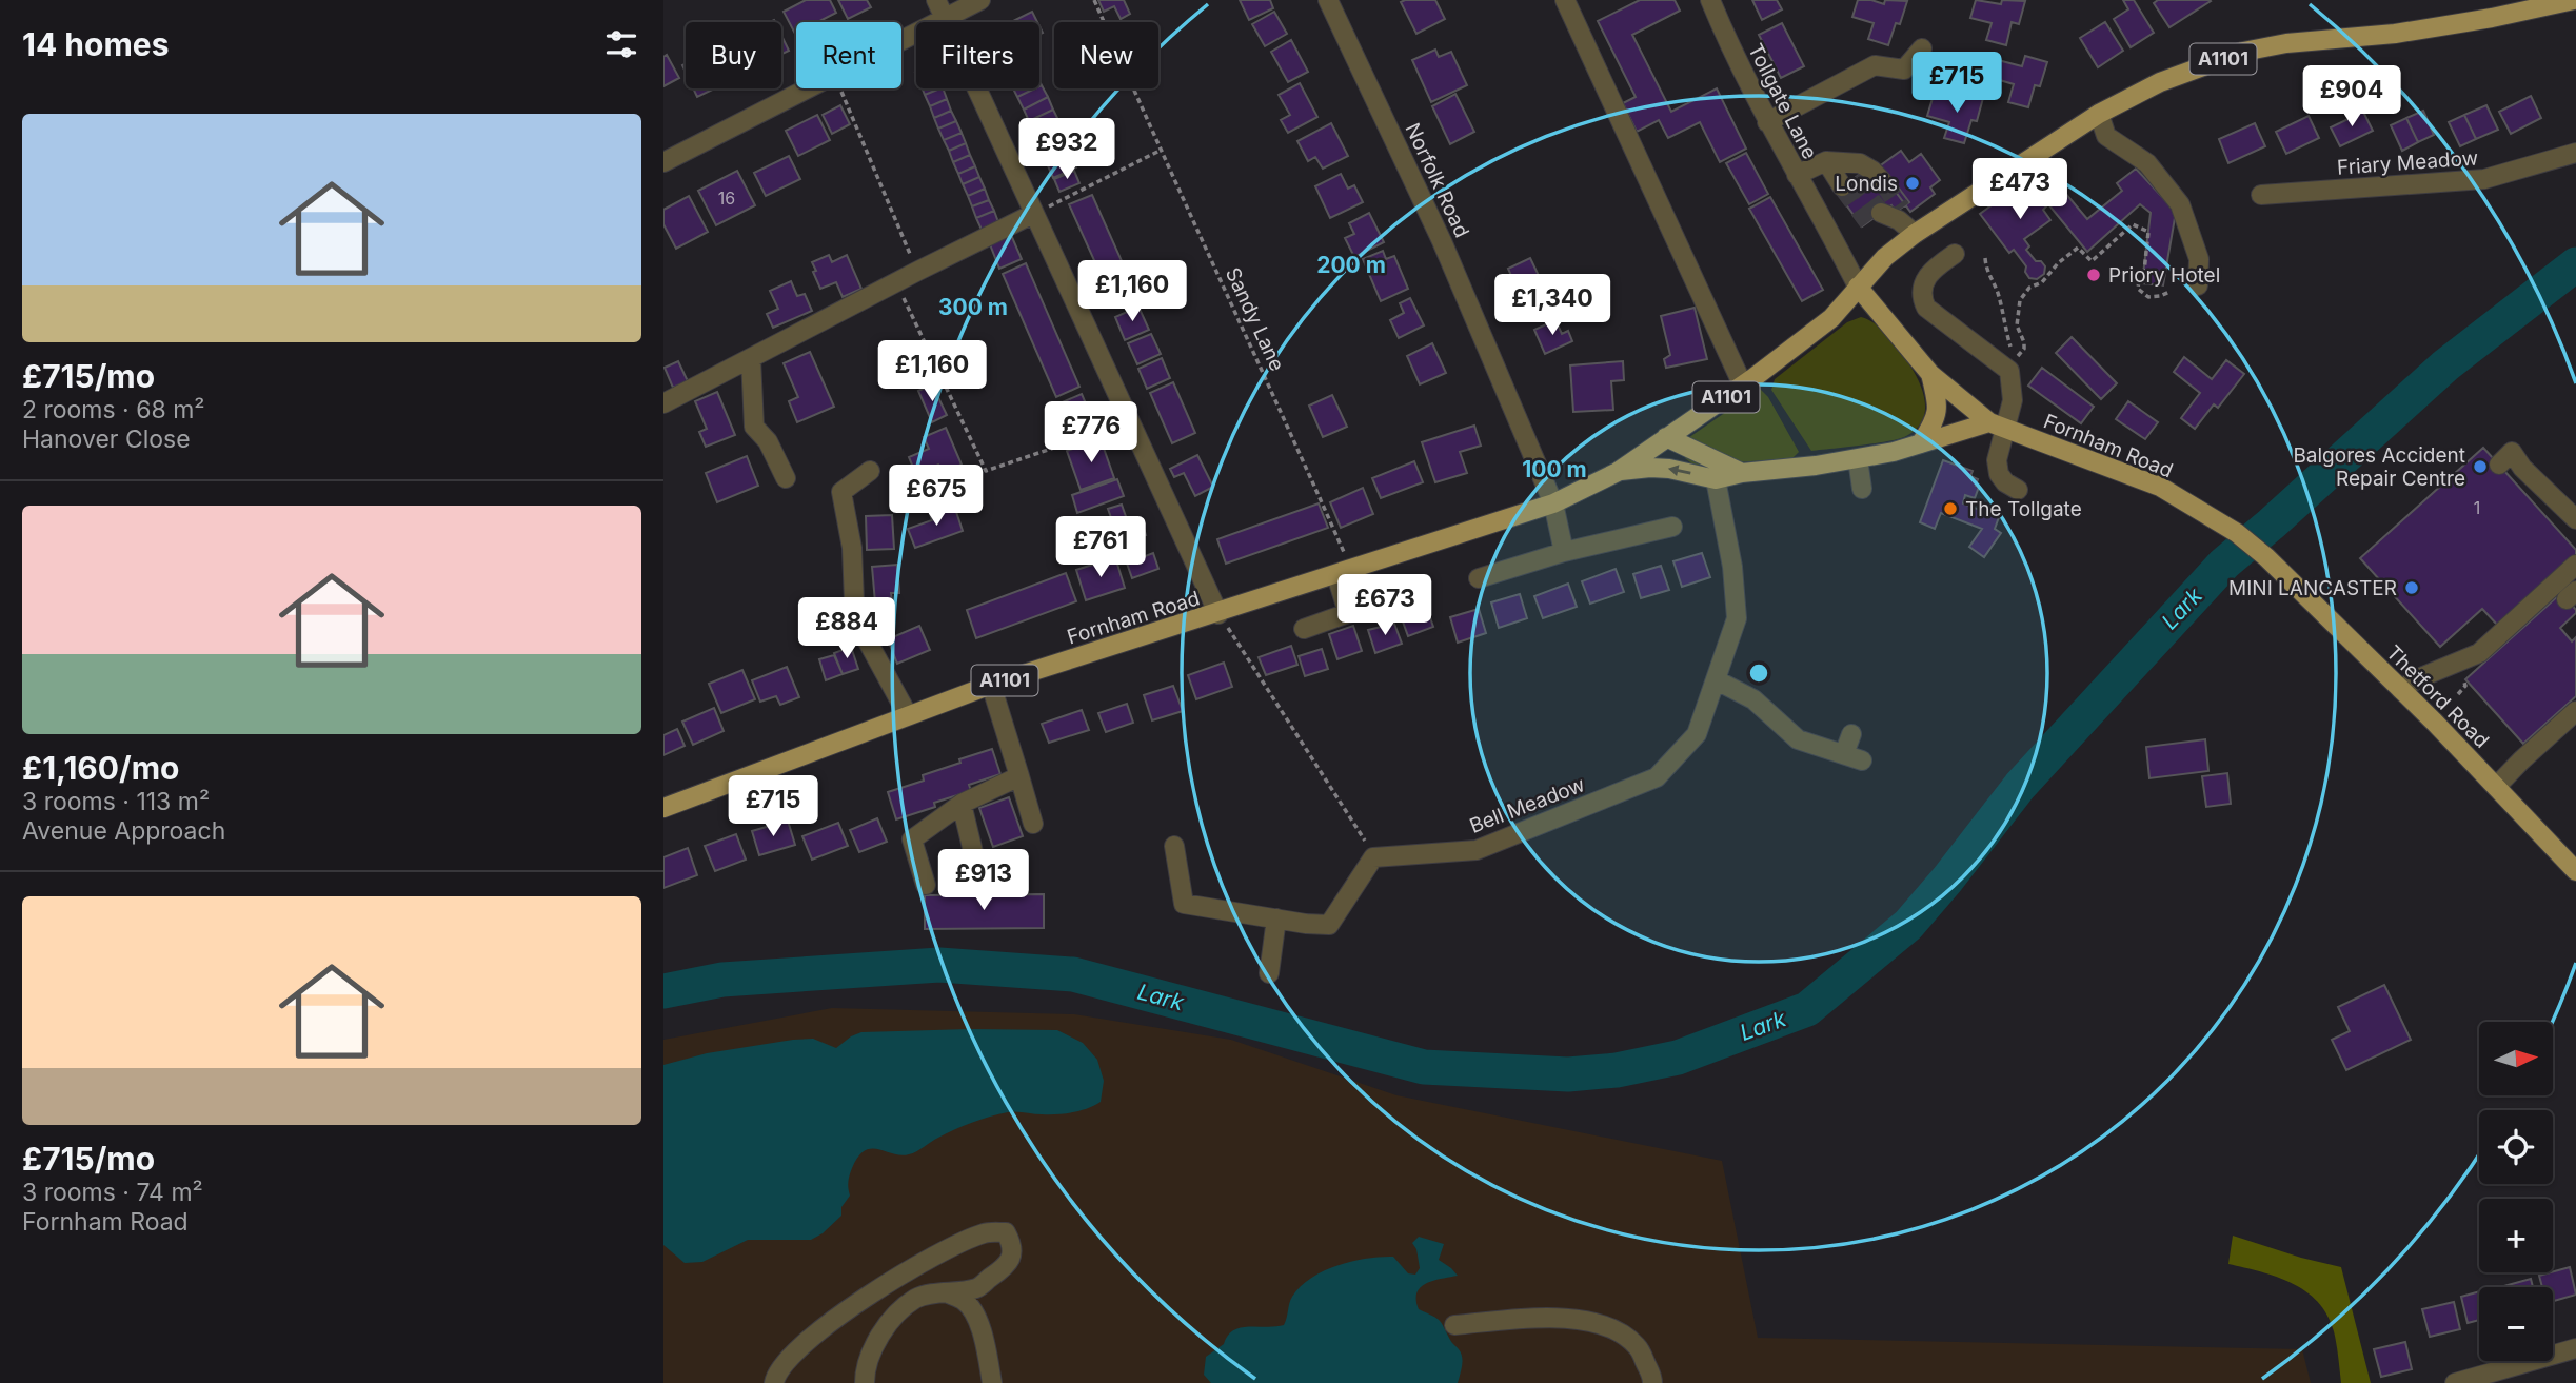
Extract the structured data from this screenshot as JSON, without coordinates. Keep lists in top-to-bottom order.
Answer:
{
  "streets": {
    "main road": [
      "A1101",
      "Tollgate Lane",
      "Fornham Road",
      "Thetford Road"
    ],
    "street": ["Friary Meadow", "Norfolk Road", "Bell Meadow"],
    "path": ["Sandy Lane"]
  },
  "crossings": [
    ["A1101", "Tollgate Lane"],
    ["A1101", "Fornham Road"],
    ["Tollgate Lane", "Fornham Road"],
    ["Norfolk Road", "Fornham Road"],
    ["Sandy Lane", "Fornham Road"],
    ["Fornham Road", "Thetford Road"],
    ["Fornham Road", "Bell Meadow"]
  ],
  "water": ["Lark"],
  "places": [
    "Londis",
    "Priory Hotel",
    "Balgores Accident Repair Centre",
    "The Tollgate",
    "MINI LANCASTER"
  ],
  "house_numbers": ["16", "1"],
  "north": "right",
  "page": {
    "heading": "14 homes",
    "chip": [
      "Buy",
      "Rent",
      "Filters",
      "New"
    ],
    "price": [
      "£715",
      "£904",
      "£932",
      "£473",
      "£1,160",
      "£1,340",
      "£1,160",
      "£776",
      "£675",
      "£761",
      "£673",
      "£884",
      "£715",
      "£913"
    ],
    "list": [
      {
        "name": "£715/mo",
        "note": "2 rooms · 68 m² · Hanover Close"
      },
      {
        "name": "£1,160/mo",
        "note": "3 rooms · 113 m² · Avenue Approach"
      },
      {
        "name": "£715/mo",
        "note": "3 rooms · 74 m² · Fornham Road"
      }
    ],
    "map_buttons": ["+", "−"]
  },
  "rings": ["200 m", "300 m", "100 m"]
}
